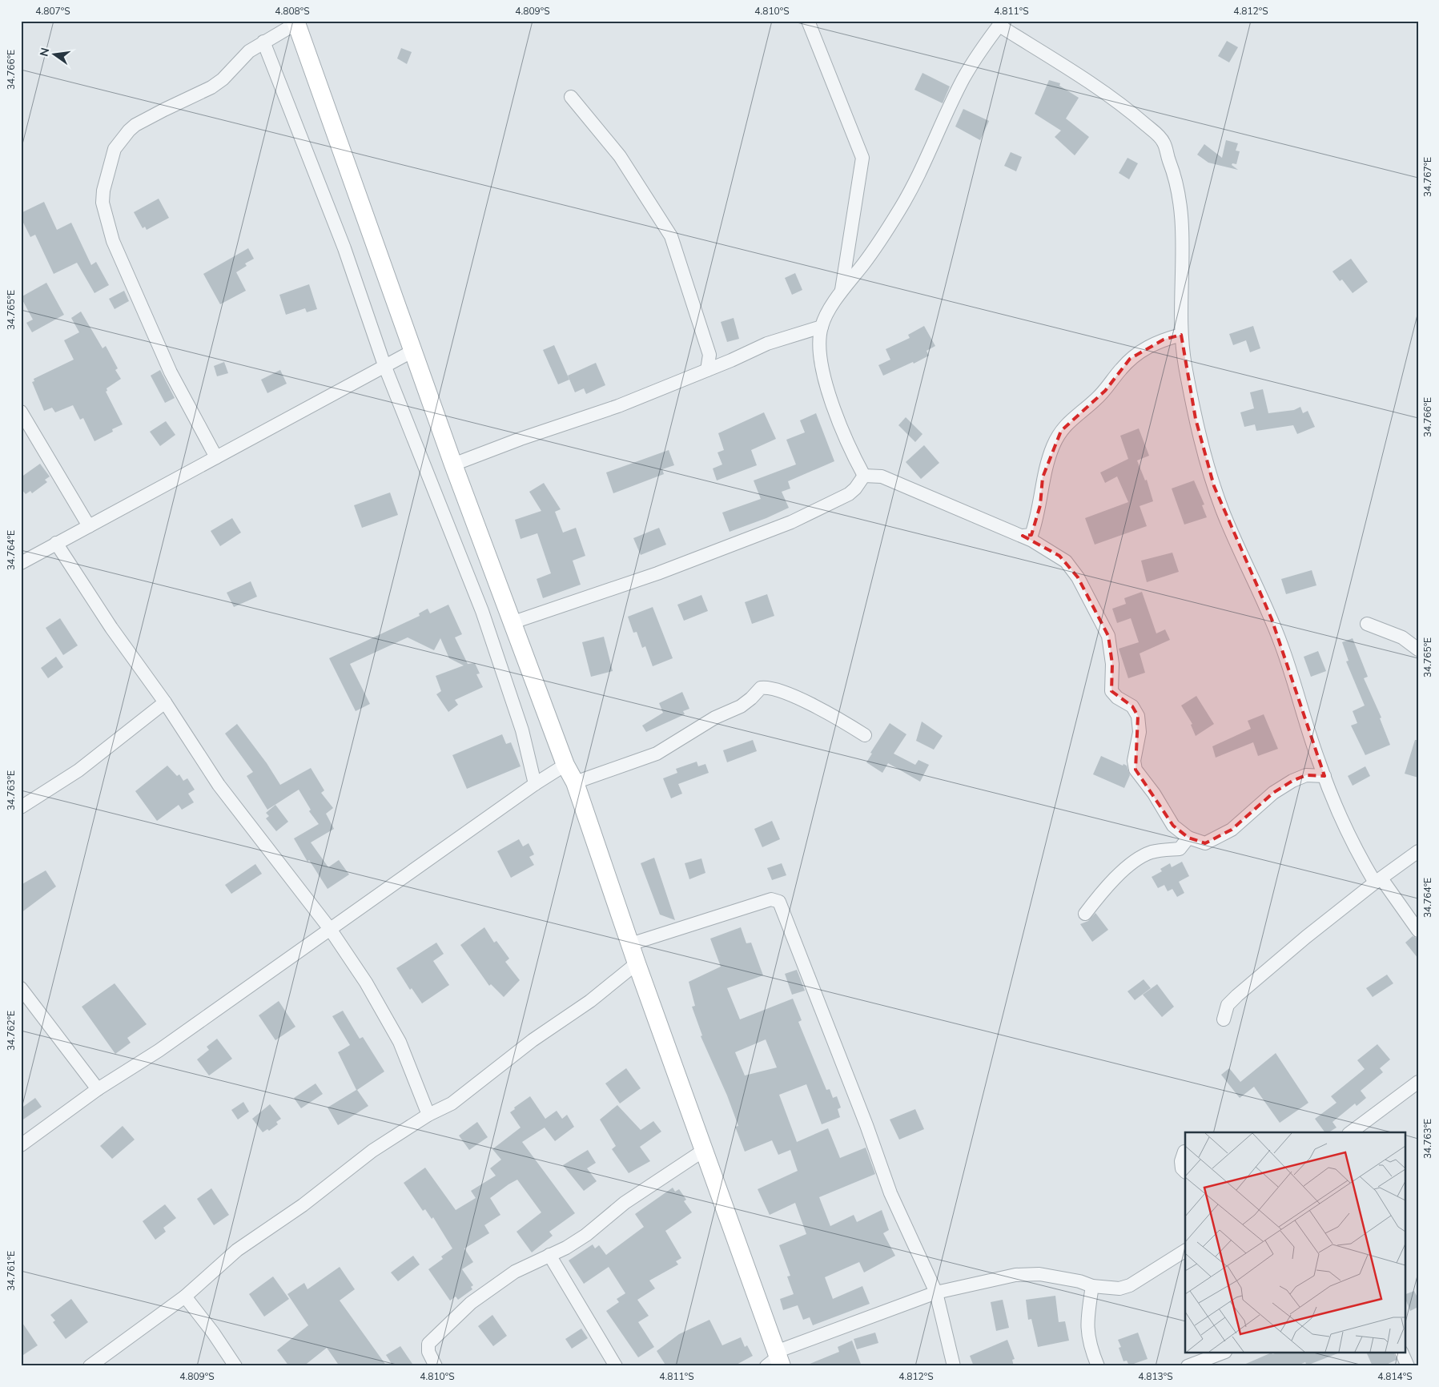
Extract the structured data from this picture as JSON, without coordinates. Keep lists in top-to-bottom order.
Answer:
{
  "north": "left",
  "coordinates": [
    "4.807°S",
    "4.808°S",
    "4.809°S",
    "4.810°S",
    "4.811°S",
    "4.812°S",
    "34.766°E",
    "34.767°E",
    "34.765°E",
    "34.764°E",
    "34.763°E",
    "34.762°E",
    "34.761°E",
    "4.813°S",
    "4.814°S"
  ]
}
